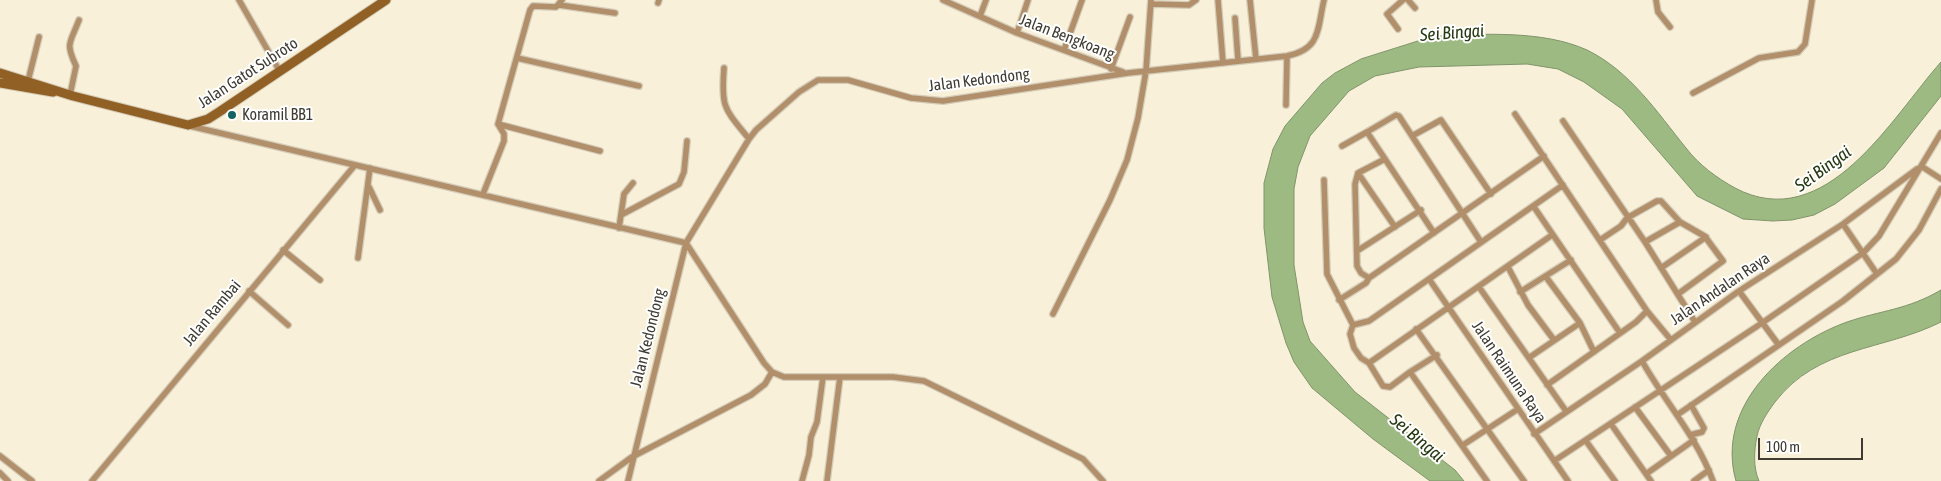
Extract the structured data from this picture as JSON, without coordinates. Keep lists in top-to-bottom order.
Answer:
{
  "streets": {
    "main road": ["Jalan Gatot Subroto"],
    "street": [
      "Jalan Bengkoang",
      "Jalan Kedondong",
      "Jalan Andalan Raya",
      "Jalan Rambai",
      "Jalan Raimuna Raya"
    ]
  },
  "crossings": [
    ["Jalan Bengkoang", "Jalan Kedondong"],
    ["Jalan Andalan Raya", "Jalan Raimuna Raya"]
  ],
  "water": ["Sei Bingai"],
  "places": ["Koramil BB1"],
  "scale_bar": "100 m"
}
